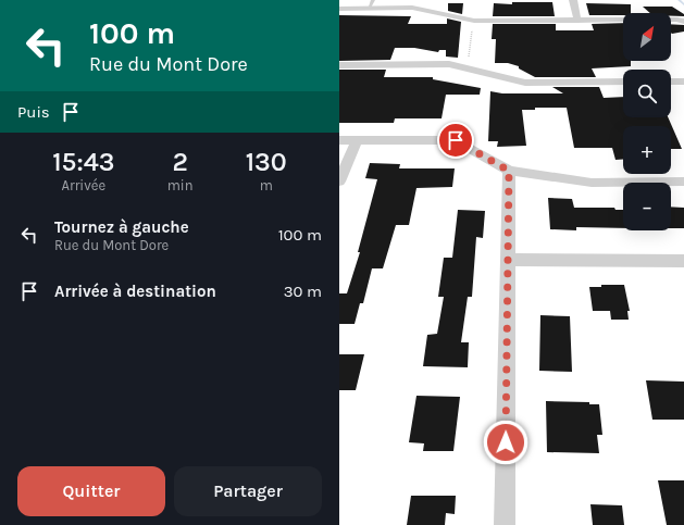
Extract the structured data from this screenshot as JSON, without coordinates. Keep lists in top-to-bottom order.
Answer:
{
  "north": "top right",
  "page": {
    "turn": ["100 m", "Rue du Mont Dore"],
    "map_buttons": ["+", "−"],
    "then": "Puis",
    "eta": [
      "15:43",
      "Arrivée",
      "2",
      "min",
      "130",
      "m"
    ],
    "list": [
      {
        "name": "Tournez à gauche",
        "note": "Rue du Mont Dore",
        "value": "100 m"
      },
      {
        "name": "Arrivée à destination",
        "value": "30 m"
      }
    ],
    "buttons": ["Quitter", "Partager"]
  }
}
